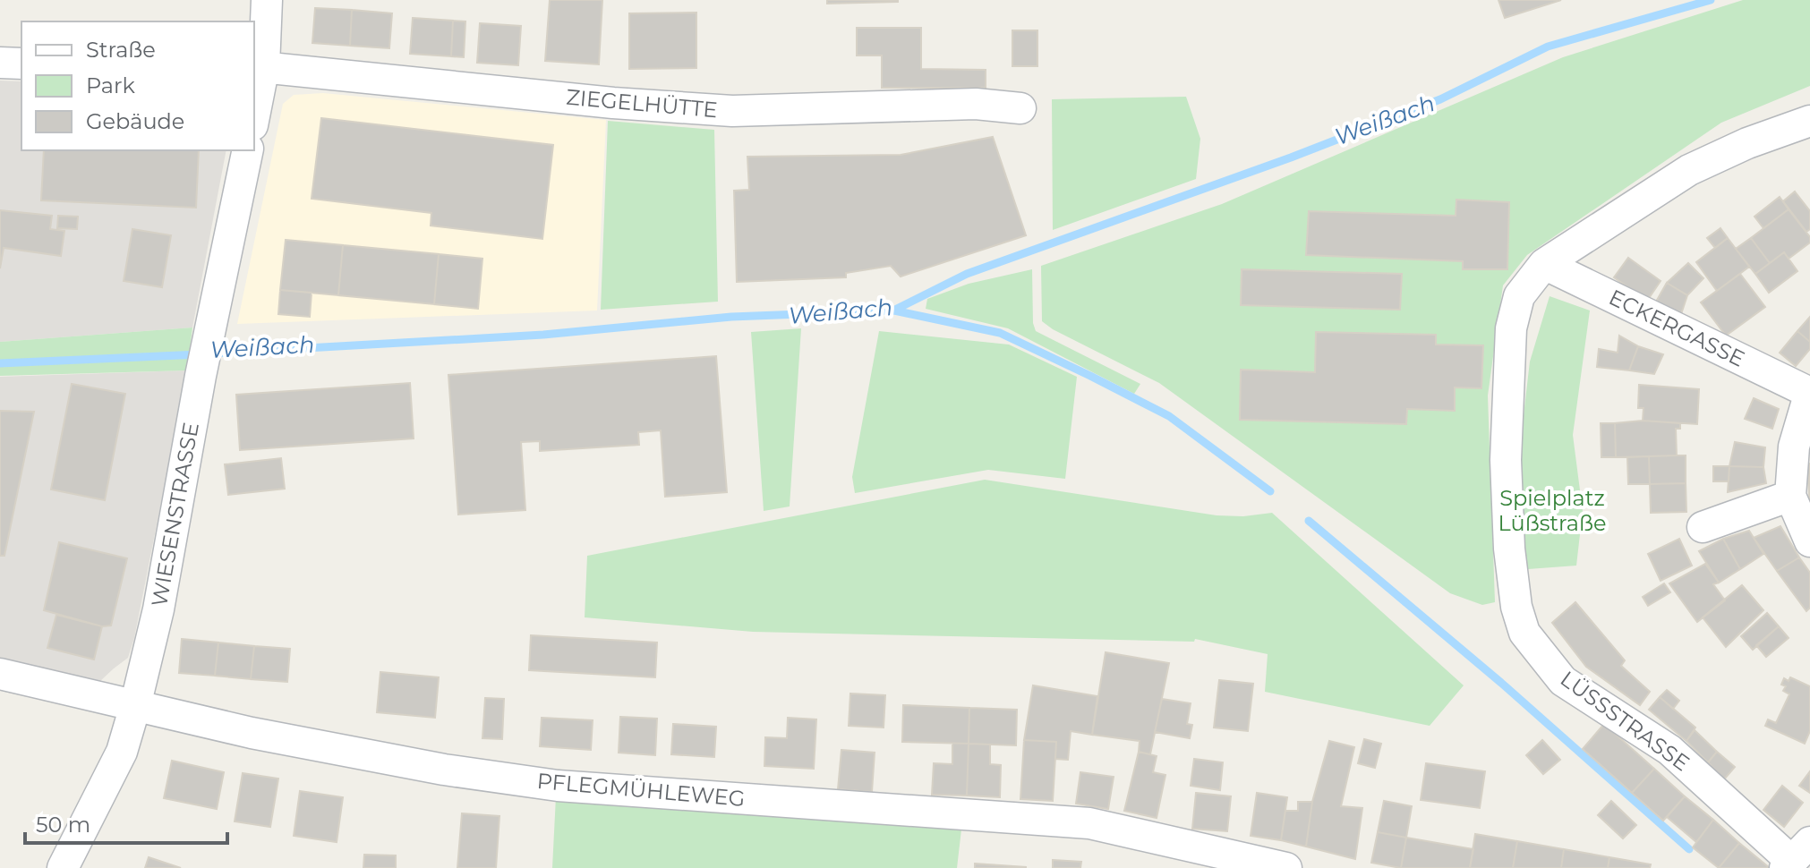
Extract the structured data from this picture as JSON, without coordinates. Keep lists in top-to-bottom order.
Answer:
{
  "streets": {
    "street": [
      "ZIEGELHÜTTE",
      "ECKERGASSE",
      "WIESENSTRASSE",
      "LÜSSSTRASSE",
      "PFLEGMÜHLEWEG"
    ]
  },
  "crossings": [
    ["ECKERGASSE", "LÜSSSTRASSE"],
    ["WIESENSTRASSE", "PFLEGMÜHLEWEG"]
  ],
  "water": ["Weißach"],
  "parks": ["Spielplatz Lüßstraße"],
  "legend": ["Straße", "Park", "Gebäude"],
  "scale_bar": "50 m"
}
